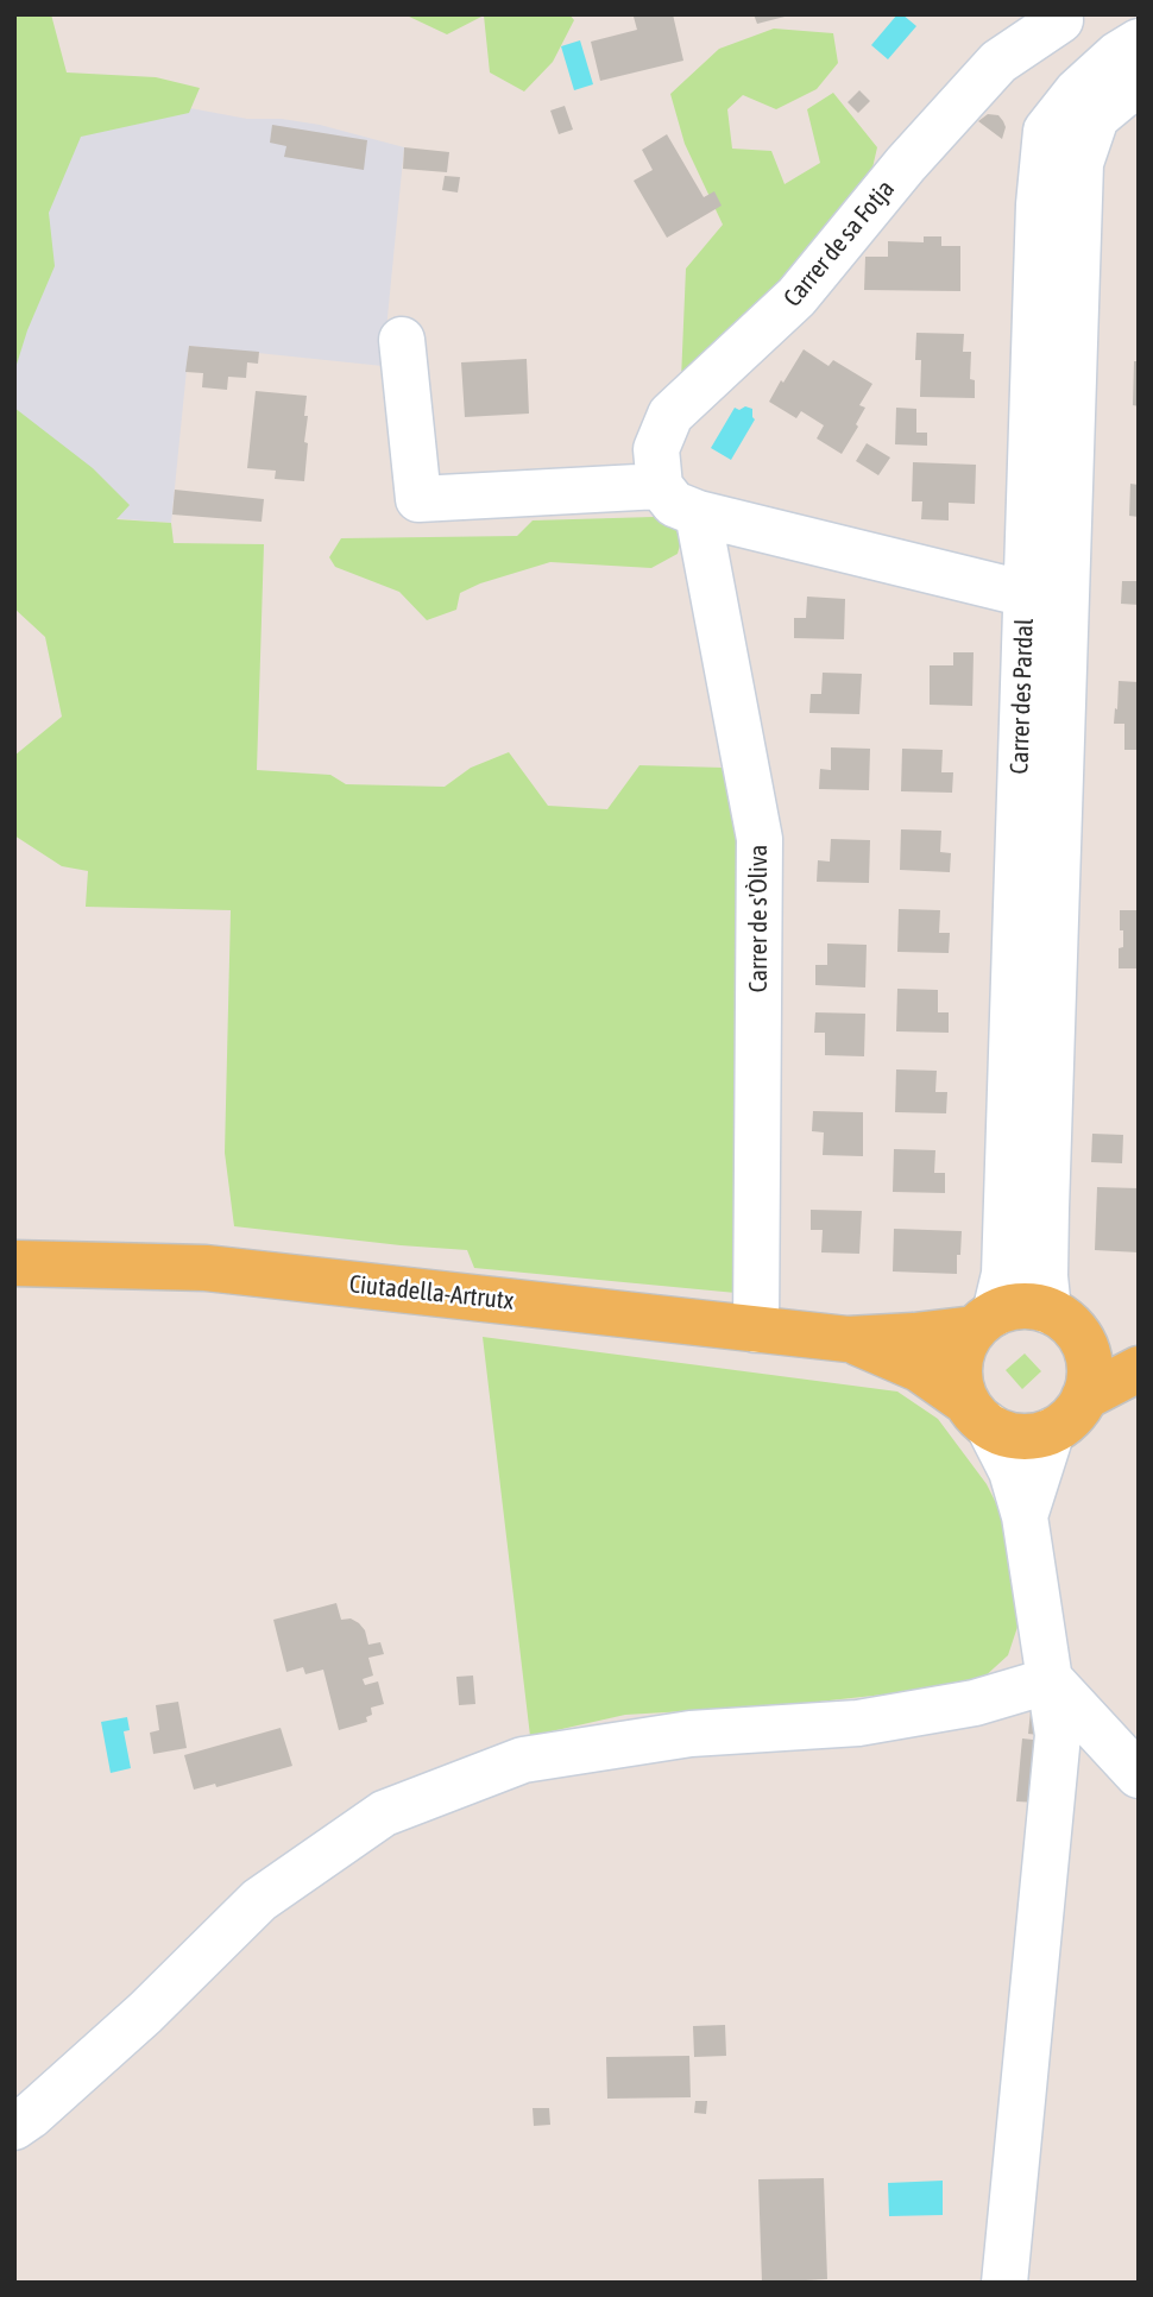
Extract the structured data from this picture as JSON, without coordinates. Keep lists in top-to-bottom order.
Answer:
{
  "streets": {
    "main road": ["Ciutadella-Artrutx"],
    "street": ["Carrer de sa Fotja", "Carrer des Pardal", "Carrer de s'Òliva"]
  },
  "crossings": [
    ["Carrer de s'Òliva", "Ciutadella-Artrutx"]
  ]
}
